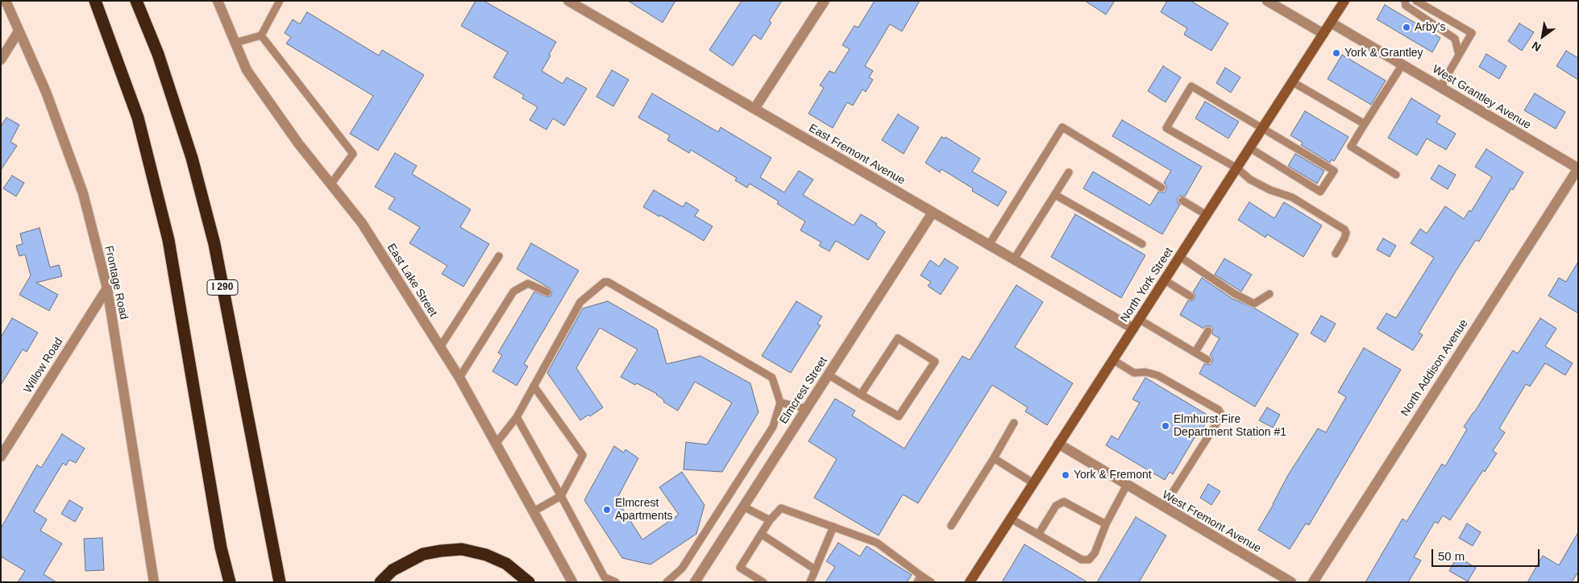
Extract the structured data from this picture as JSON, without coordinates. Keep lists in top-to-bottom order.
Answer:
{
  "streets": {
    "highway": ["I 290"],
    "main road": ["North York Street"],
    "street": [
      "West Grantley Avenue",
      "East Fremont Avenue",
      "East Lake Street",
      "Frontage Road",
      "Willow Road",
      "North Addison Avenue",
      "Elmcrest Street",
      "West Fremont Avenue"
    ]
  },
  "crossings": [
    ["West Grantley Avenue", "North York Street"],
    ["West Grantley Avenue", "North Addison Avenue"],
    ["East Fremont Avenue", "North York Street"],
    ["East Fremont Avenue", "Elmcrest Street"],
    ["Frontage Road", "Willow Road"],
    ["North York Street", "West Fremont Avenue"]
  ],
  "places": [
    "Arby's",
    "York & Grantley",
    "Elmhurst Fire Department Station #1",
    "York & Fremont",
    "Elmcrest Apartments"
  ],
  "scale_bar": "50 m",
  "north": "bottom left"
}
